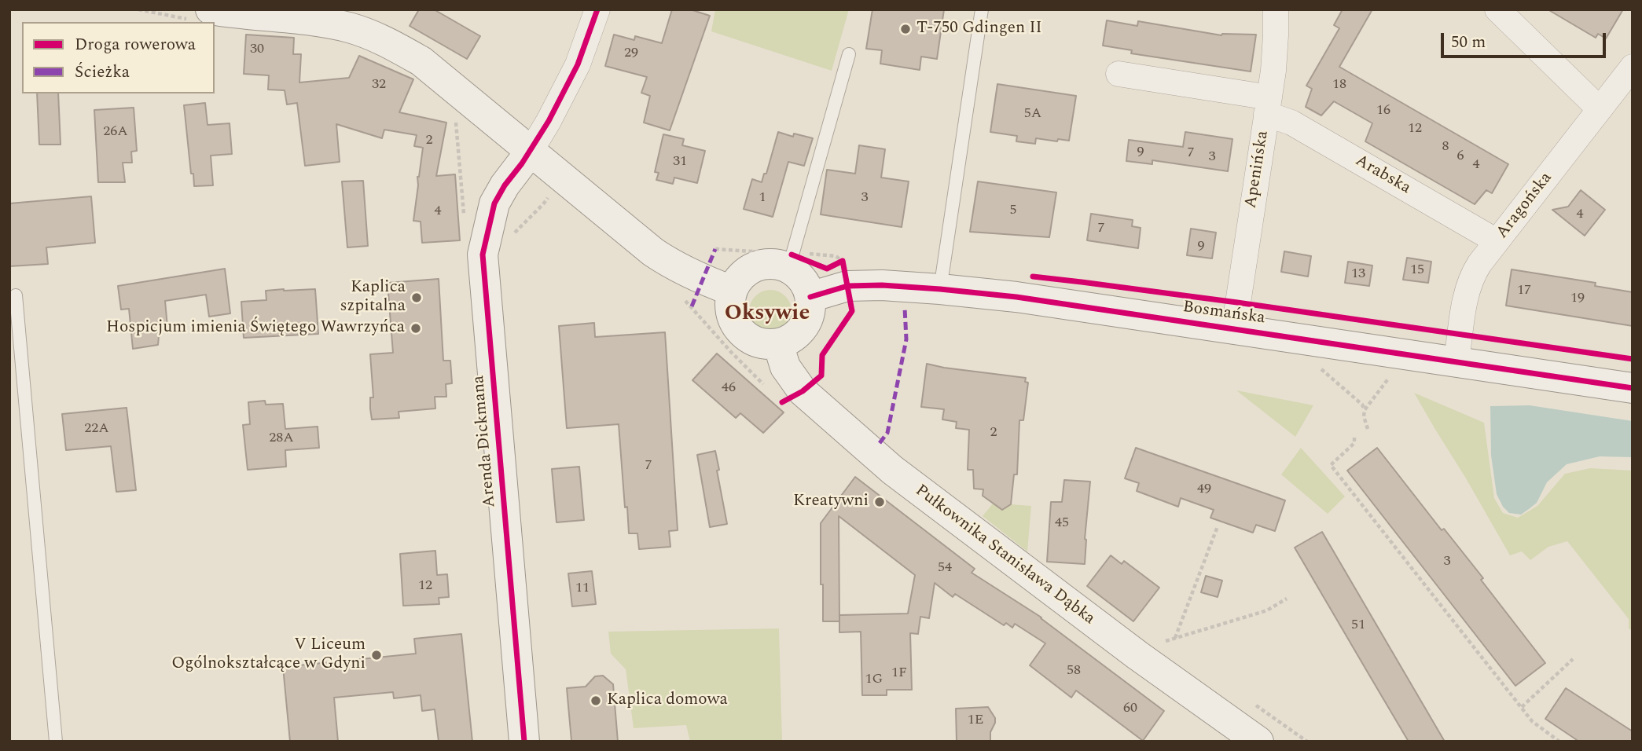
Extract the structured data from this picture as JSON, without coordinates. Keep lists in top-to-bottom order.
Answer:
{
  "streets": {
    "street": [
      "Apenińska",
      "Arabska",
      "Aragońska",
      "Bosmańska",
      "Arenda Dickmana",
      "Pułkownika Stanisława Dąbka"
    ]
  },
  "crossings": [
    ["Apenińska", "Arabska"],
    ["Apenińska", "Bosmańska"],
    ["Arabska", "Aragońska"],
    ["Aragońska", "Bosmańska"],
    ["Bosmańska", "Pułkownika Stanisława Dąbka"]
  ],
  "districts": ["Oksywie"],
  "places": [
    "T-750 Gdingen II",
    "Kaplica szpitalna",
    "Hospicjum imienia Świętego Wawrzyńca",
    "Kreatywni",
    "V Liceum Ogólnokształcące w Gdyni",
    "Kaplica domowa"
  ],
  "house_numbers": [
    "30",
    "29",
    "32",
    "18",
    "16",
    "5A",
    "12",
    "26A",
    "2",
    "8",
    "9",
    "7",
    "6",
    "3",
    "31",
    "4",
    "1",
    "3",
    "5",
    "4",
    "4",
    "7",
    "9",
    "15",
    "13",
    "17",
    "19",
    "46",
    "22A",
    "2",
    "28A",
    "7",
    "49",
    "45",
    "3",
    "54",
    "12",
    "11",
    "51",
    "58",
    "1F",
    "1G",
    "60",
    "1E"
  ],
  "legend": ["Droga rowerowa", "Ścieżka"],
  "scale_bar": "50 m"
}
